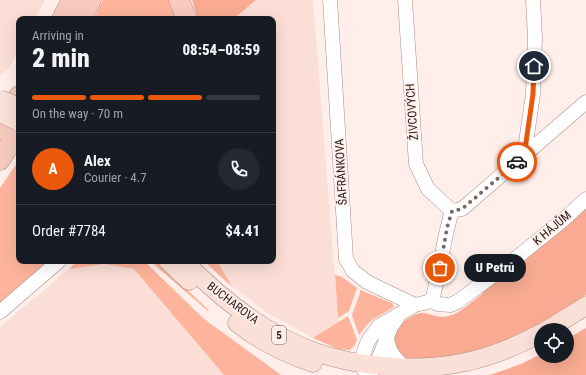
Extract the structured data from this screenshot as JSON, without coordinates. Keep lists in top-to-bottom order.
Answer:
{
  "streets": {
    "main road": ["BUCHAROVA", "5"],
    "street": ["ŽIVCOVÝCH", "ŠAFRÁNKOVA", "K HÁJŮM"]
  },
  "crossings": [
    ["ŠAFRÁNKOVA", "K HÁJŮM"]
  ],
  "places": ["U Petrů"],
  "page": {
    "heading": ["2 min", "Arriving in", "08:54–08:59"],
    "panel": [
      "Alex",
      "Courier · 4.7",
      "Order #7784",
      "$4.41"
    ],
    "bar": "On the way · 70 m",
    "round": "A",
    "bubble": "U Petrů"
  }
}
